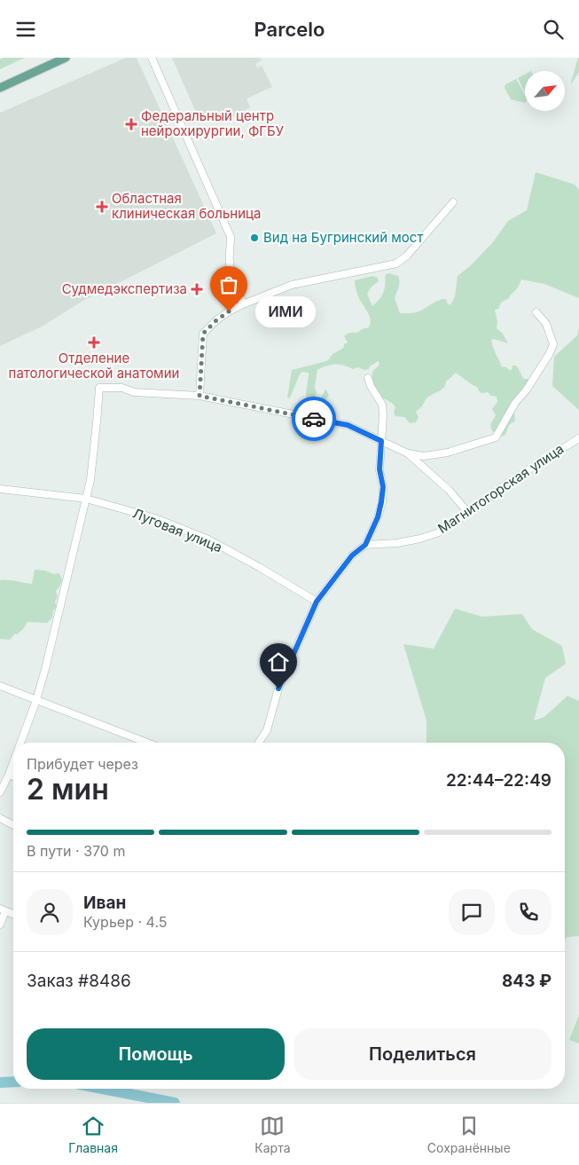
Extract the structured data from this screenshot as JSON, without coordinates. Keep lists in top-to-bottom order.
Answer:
{
  "streets": {
    "street": ["Магнитогорская улица", "Луговая улица"]
  },
  "places": {
    "health": [
      "Федеральный центр нейрохирургии, ФГБУ",
      "Областная клиническая больница",
      "Судмедэкспертиза",
      "Отделение патологической анатомии"
    ],
    "other": ["Вид на Бугринский мост", "ИМИ"]
  },
  "north": "top right",
  "page": {
    "header": "Parcelo",
    "bubble": "ИМИ",
    "heading": ["2 мин", "Прибудет через", "22:44–22:49"],
    "panel": [
      "Иван",
      "Курьер · 4.5",
      "Заказ #8486",
      "843 ₽"
    ],
    "bar": "В пути · 370 m",
    "buttons": ["Помощь", "Поделиться"],
    "tabs": ["Главная", "Карта", "Сохранённые"]
  }
}
